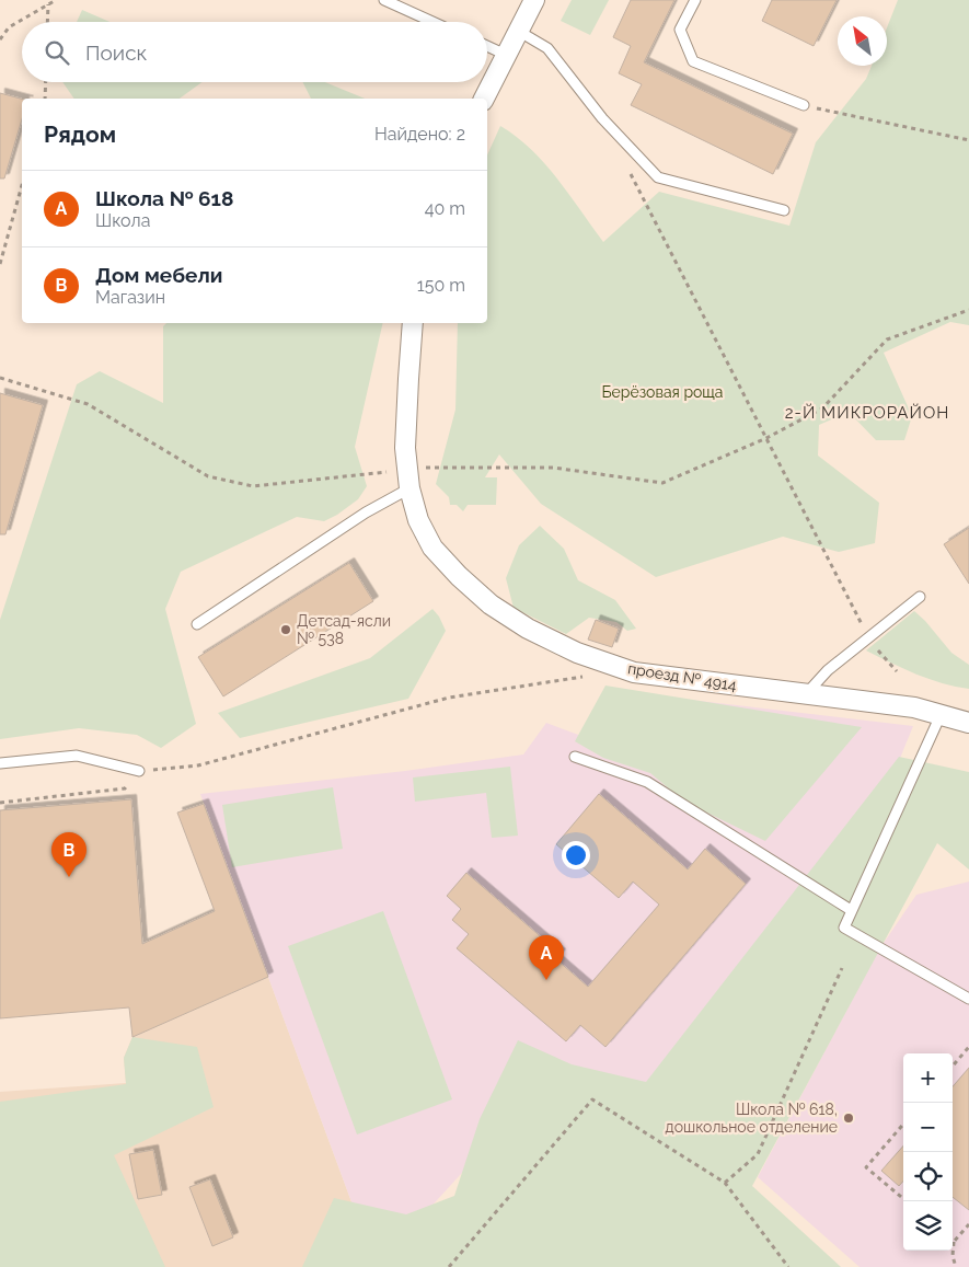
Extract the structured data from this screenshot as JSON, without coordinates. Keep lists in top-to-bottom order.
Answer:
{
  "streets": {
    "street": ["проезд № 4914"]
  },
  "districts": ["2-Й МИКРОРАЙОН"],
  "parks": ["Берёзовая роща"],
  "places": ["Детсад-ясли № 538", "Школа № 618, дошкольное отделение"],
  "north": "top left",
  "page": {
    "search": "Поиск",
    "heading": ["Рядом", "Найдено: 2"],
    "list": [
      {
        "mark": "A",
        "name": "Школа № 618",
        "note": "Школа",
        "value": "40 m"
      },
      {
        "mark": "B",
        "name": "Дом мебели",
        "note": "Магазин",
        "value": "150 m"
      }
    ],
    "pins": ["B", "A"],
    "map_buttons": ["+", "−"]
  }
}
